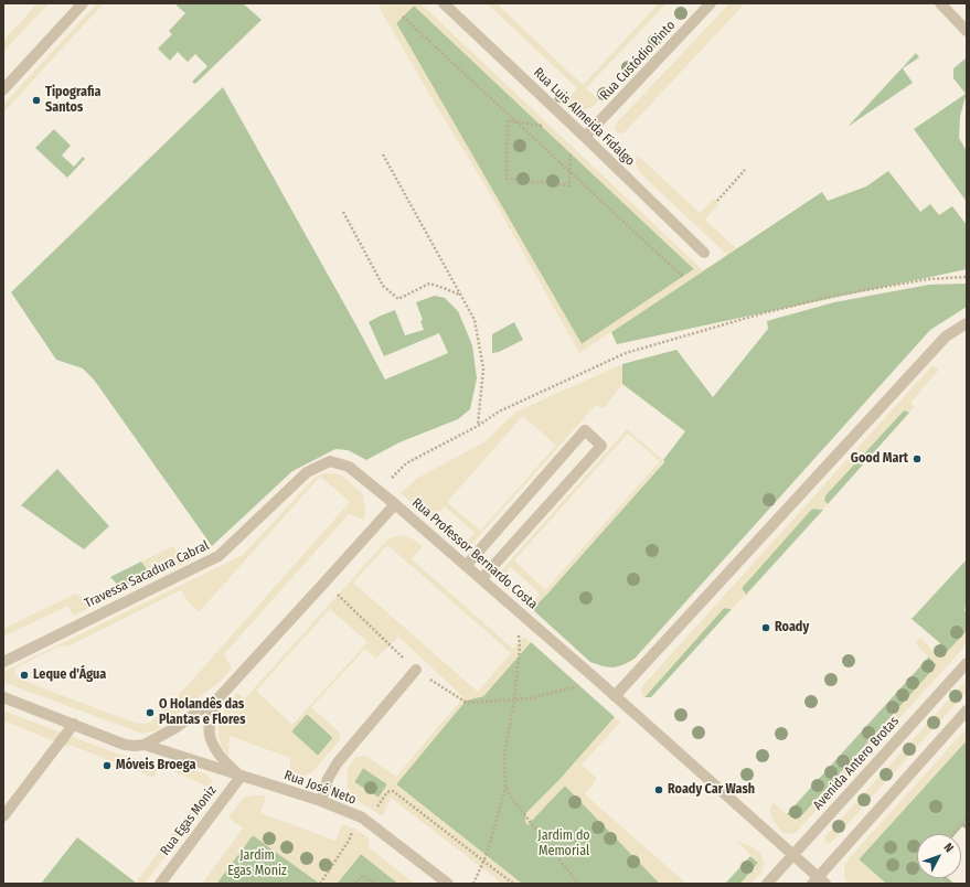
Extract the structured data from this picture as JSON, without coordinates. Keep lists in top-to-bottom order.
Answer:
{
  "streets": {
    "street": [
      "Rua Custódio Pinto",
      "Rua Luis Almeida Fidalgo",
      "Rua Professor Bernardo Costa",
      "Travessa Sacadura Cabral",
      "Avenida Antero Brotas",
      "Rua José Neto",
      "Rua Egas Moniz"
    ]
  },
  "crossings": [
    ["Rua Custódio Pinto", "Rua Luis Almeida Fidalgo"],
    ["Rua Professor Bernardo Costa", "Travessa Sacadura Cabral"],
    ["Rua Professor Bernardo Costa", "Avenida Antero Brotas"],
    ["Rua José Neto", "Rua Egas Moniz"]
  ],
  "parks": ["Jardim do Memorial", "Jardim Egas Moniz"],
  "places": [
    "Tipografia Santos",
    "Good Mart",
    "Roady",
    "Leque d'Água",
    "O Holandês das Plantas e Flores",
    "Móveis Broega",
    "Roady Car Wash"
  ],
  "north": "top right"
}
